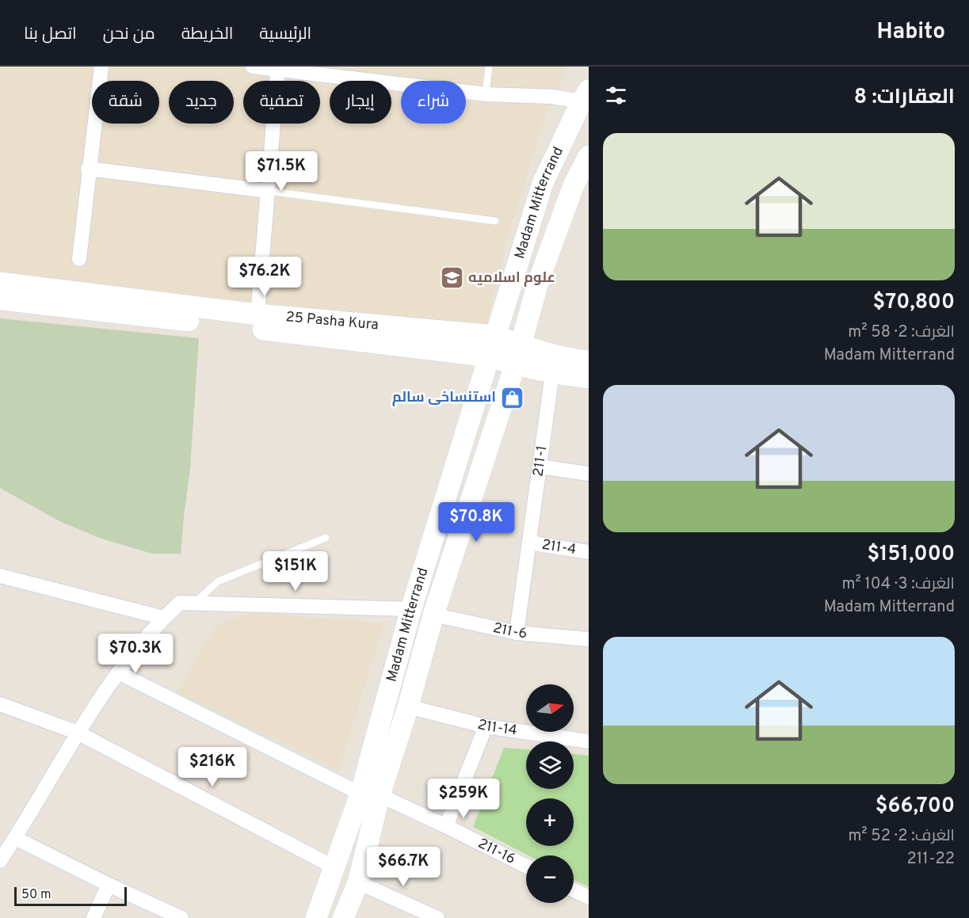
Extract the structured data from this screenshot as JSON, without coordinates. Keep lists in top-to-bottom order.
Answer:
{
  "streets": {
    "main road": ["Madam Mitterrand", "25 Pasha Kura"],
    "street": [
      "211-1",
      "211-4",
      "211-6",
      "211-14",
      "211-16"
    ]
  },
  "crossings": [
    ["Madam Mitterrand", "25 Pasha Kura"],
    ["Madam Mitterrand", "211-6"],
    ["Madam Mitterrand", "211-14"],
    ["Madam Mitterrand", "211-16"],
    ["211-1", "211-4"],
    ["211-1", "211-6"]
  ],
  "places": {
    "school or university": ["علوم اسلاميه"],
    "shop": ["استنساخی سالم"]
  },
  "scale_bar": "50 m",
  "north": "right",
  "page": {
    "header": "Habito",
    "nav": [
      "الرئيسية",
      "الخريطة",
      "من نحن",
      "اتصل بنا"
    ],
    "heading": "العقارات: 8",
    "chip": [
      "شراء",
      "إيجار",
      "تصفية",
      "جديد",
      "شقة"
    ],
    "list": [
      {
        "name": "$70,800",
        "note": "الغرف: 2 · 58 m² · Madam Mitterrand"
      },
      {
        "name": "$151,000",
        "note": "الغرف: 3 · 104 m² · Madam Mitterrand"
      },
      {
        "name": "$66,700",
        "note": "الغرف: 2 · 52 m² · 211-22"
      }
    ],
    "price": [
      "$71.5K",
      "$76.2K",
      "$70.8K",
      "$151K",
      "$70.3K",
      "$216K",
      "$259K",
      "$66.7K"
    ],
    "map_buttons": ["+", "−"],
    "scale": "50 m"
  }
}
